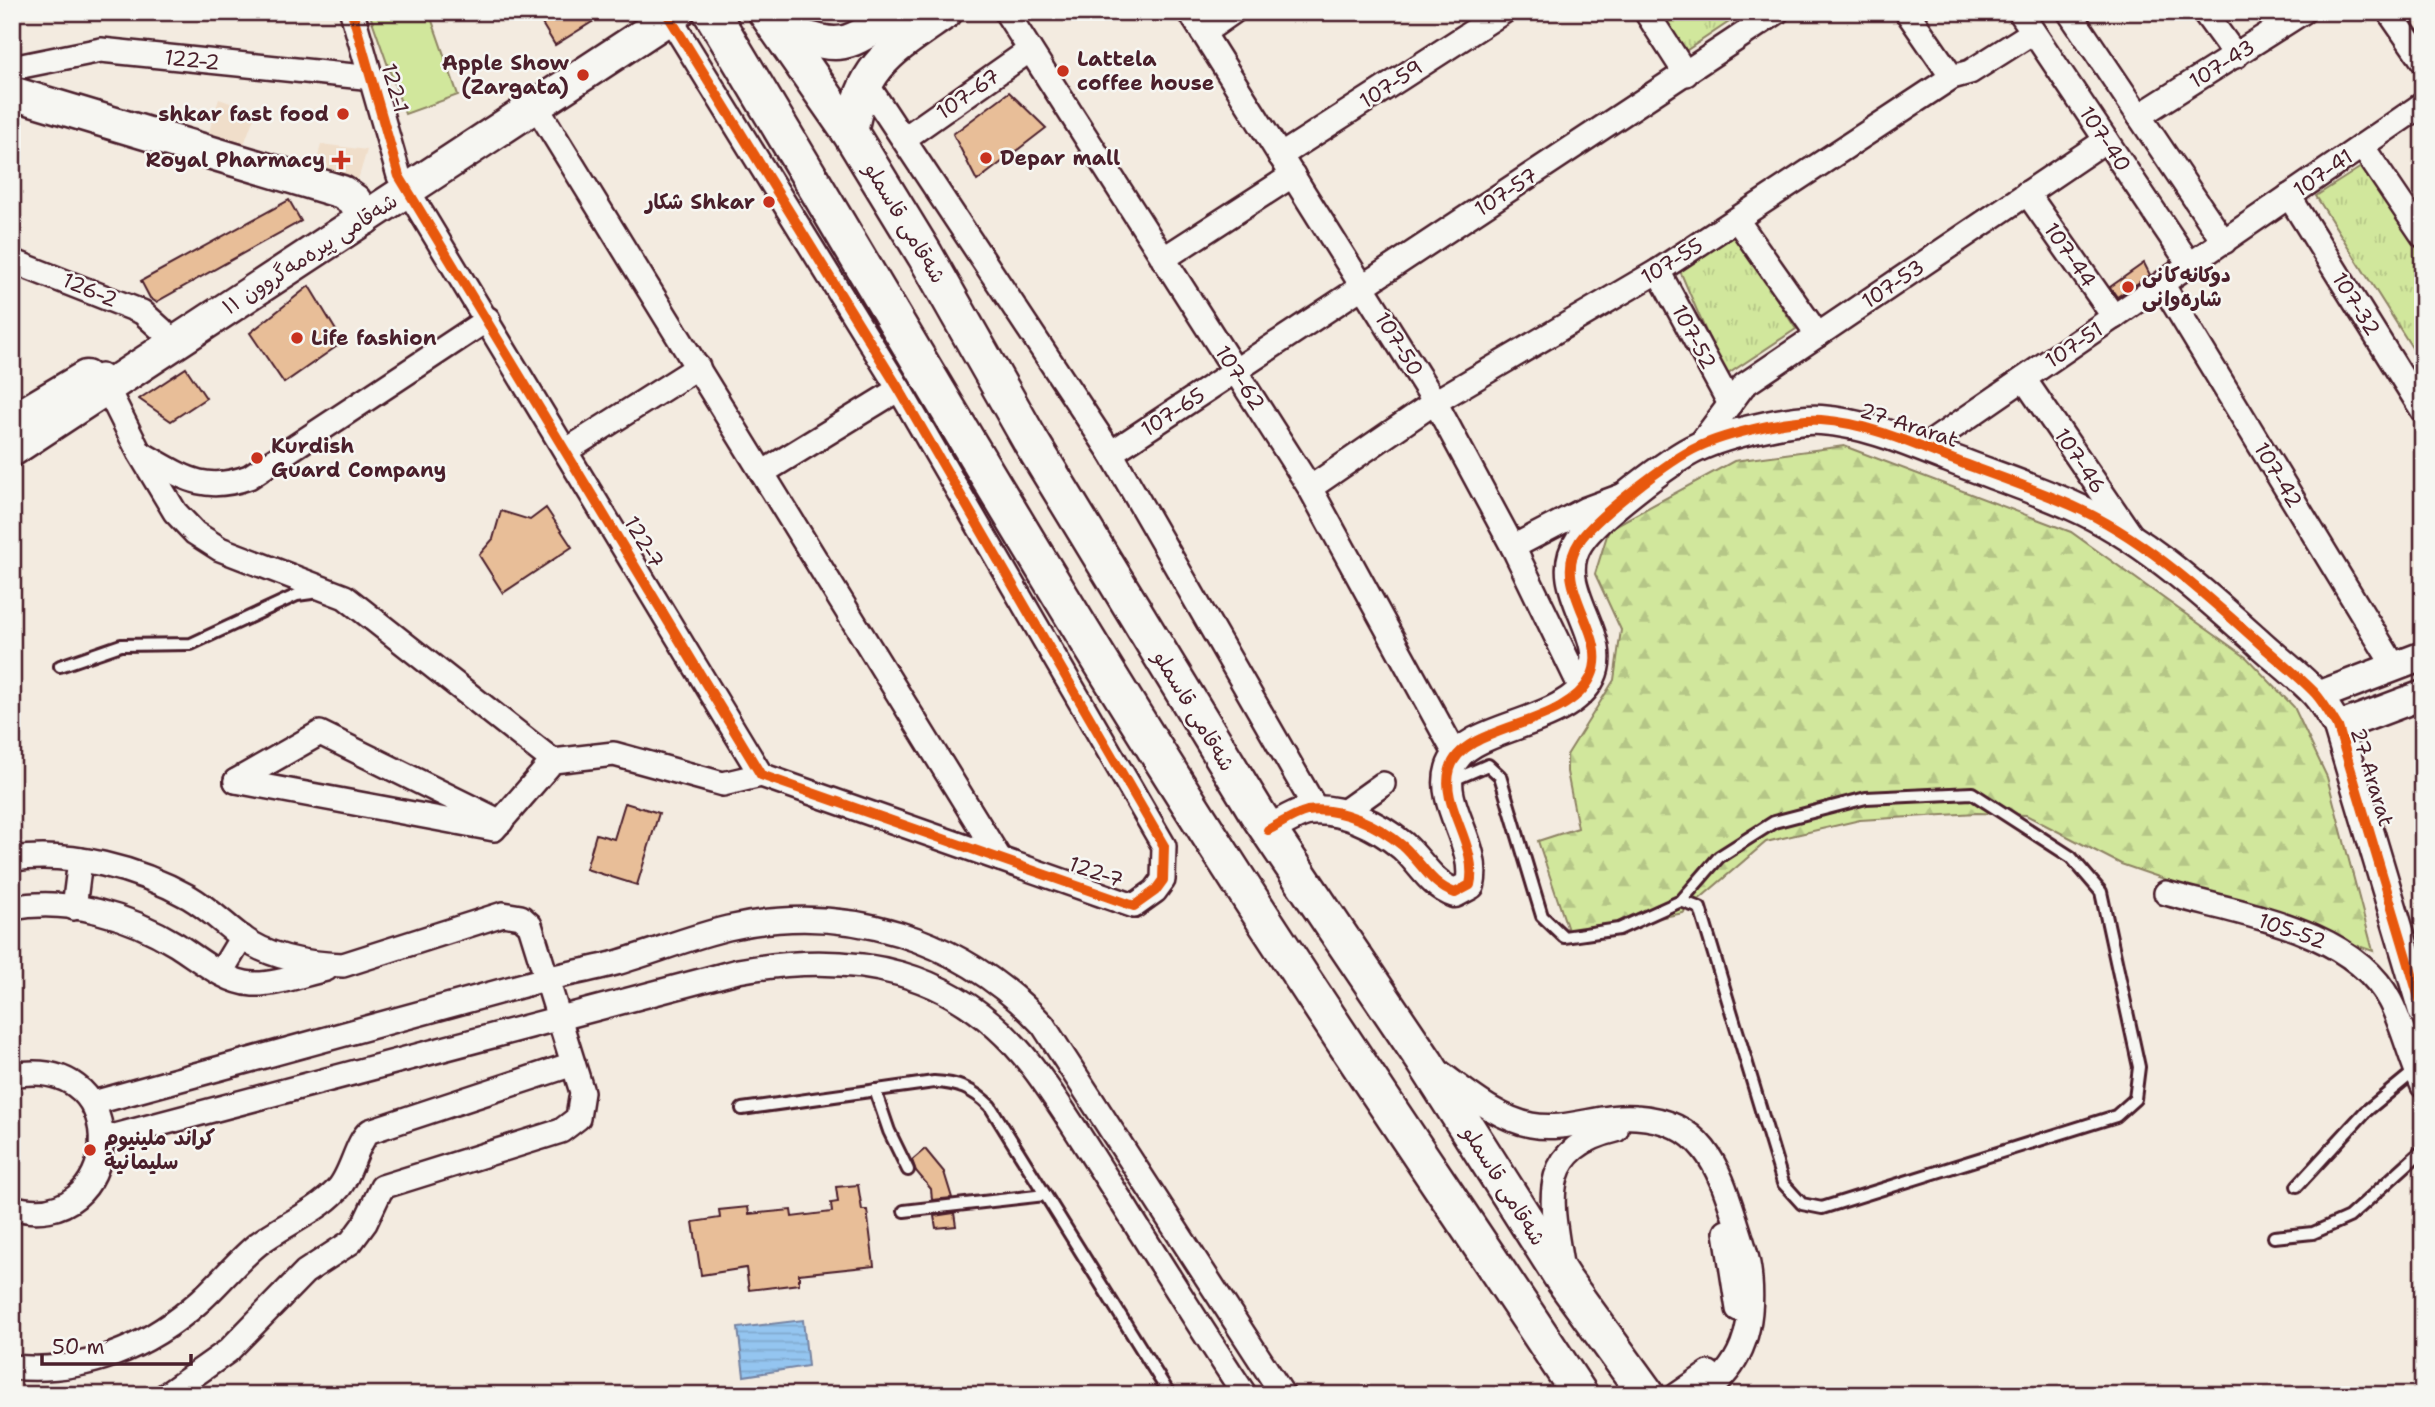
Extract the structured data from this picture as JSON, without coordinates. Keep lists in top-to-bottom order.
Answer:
{
  "streets": {
    "main road": ["شەقامی قاسملو", "شەقامی پیرەمەگروون ١١"],
    "street": [
      "122-2",
      "107-43",
      "107-59",
      "122-1",
      "107-67",
      "107-40",
      "107-41",
      "107-57",
      "107-44",
      "107-55",
      "107-53",
      "126-2",
      "107-32",
      "107-52",
      "107-50",
      "107-51",
      "107-62",
      "107-65",
      "27 Ararat",
      "107-46",
      "107-42",
      "122-7",
      "105-52"
    ]
  },
  "crossings": [
    ["122-2", "122-1"],
    ["107-59", "107-50"],
    ["122-1", "شەقامی پیرەمەگروون ١١"],
    ["122-1", "122-7"],
    ["107-67", "107-62"],
    ["107-40", "107-55"],
    ["107-40", "107-53"],
    ["107-40", "107-51"],
    ["107-41", "107-32"],
    ["107-41", "107-51"],
    ["107-57", "107-50"],
    ["107-57", "107-62"],
    ["107-57", "107-65"],
    ["شەقامی پیرەمەگروون ١١", "126-2"],
    ["شەقامی پیرەمەگروون ١١", "122-7"],
    ["107-44", "107-53"],
    ["107-44", "107-51"],
    ["107-55", "107-52"],
    ["107-55", "107-50"],
    ["107-55", "107-62"],
    ["107-53", "107-52"],
    ["107-53", "27 Ararat"],
    ["107-50", "27 Ararat"],
    ["107-51", "27 Ararat"],
    ["107-51", "107-46"],
    ["107-51", "107-42"],
    ["107-62", "107-65"],
    ["27 Ararat", "107-46"]
  ],
  "places": {
    "other": [
      "Lattela coffee house",
      "Apple Show (Zargata)",
      "shkar fast food",
      "Depar mall",
      "شکار Shkar",
      "دوکانەکانی شارەوانی",
      "Life fashion",
      "Kurdish Guard Company",
      "كراند ملينيوم سليمانية"
    ],
    "health": ["Royal Pharmacy"]
  },
  "scale_bar": "50 m"
}
